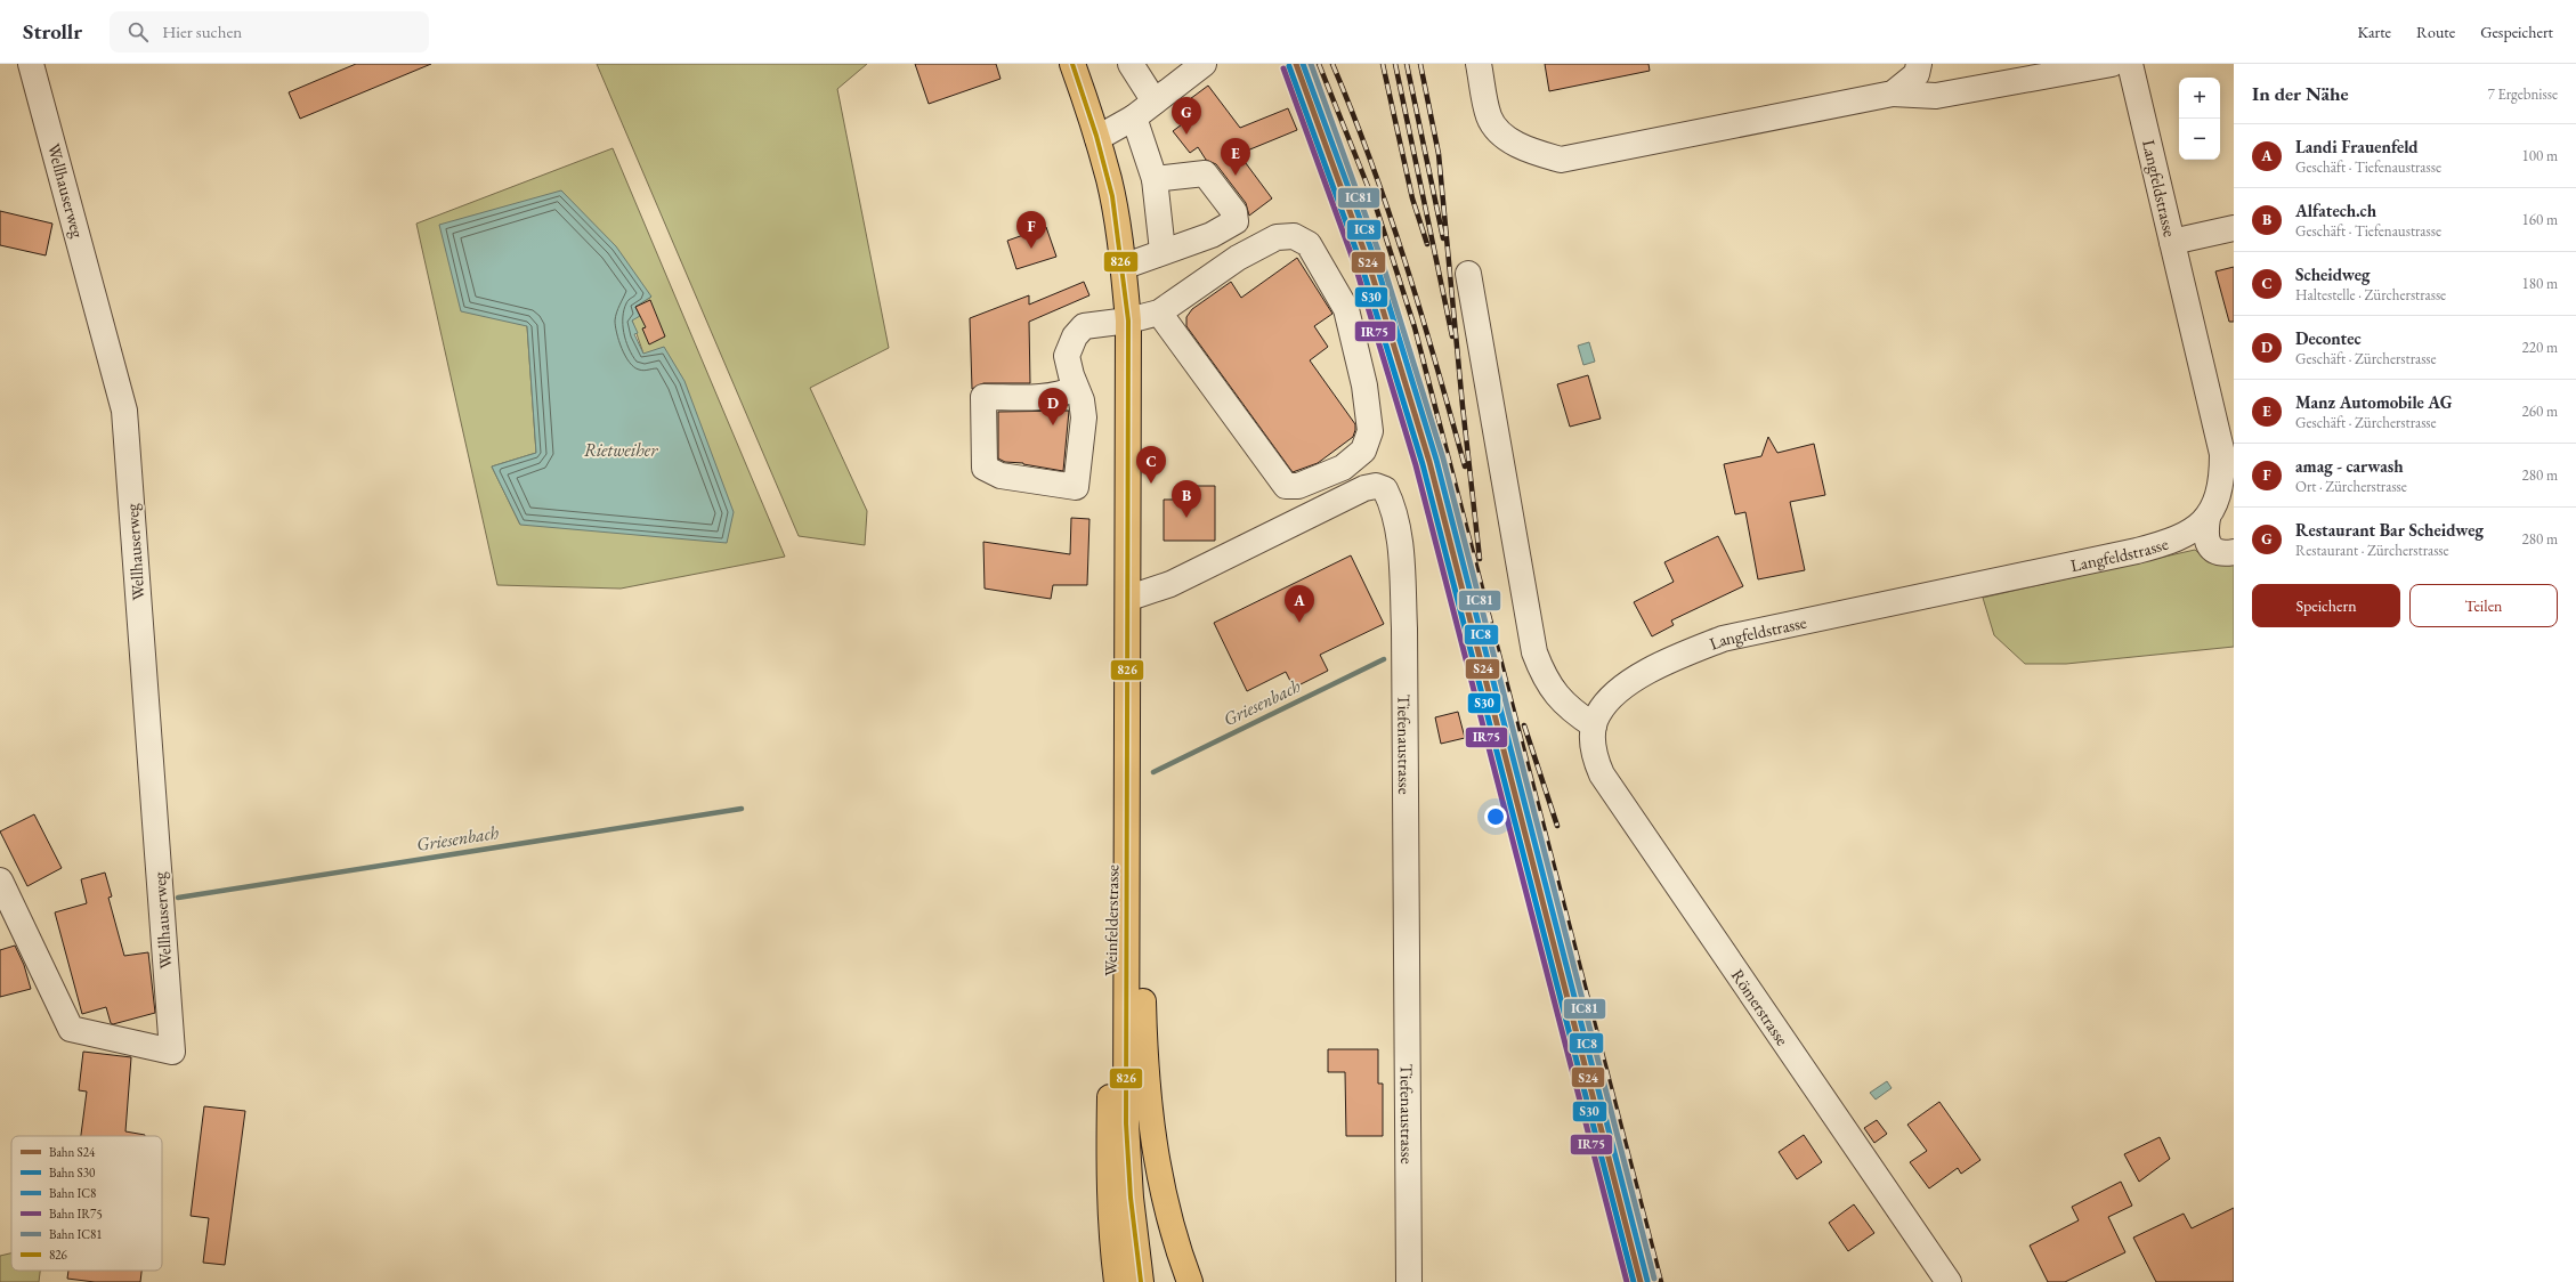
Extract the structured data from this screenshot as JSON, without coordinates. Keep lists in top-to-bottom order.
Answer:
{
  "streets": {
    "main road": ["Weinfelderstrasse"],
    "street": [
      "Langfeldstrasse",
      "Wellhauserweg",
      "Tiefenaustrasse",
      "Römerstrasse"
    ]
  },
  "crossings": [
    ["Langfeldstrasse", "Römerstrasse"]
  ],
  "water": ["Rietweiher", "Griesenbach"],
  "lines": [
    "rail line S24",
    "rail line IC8",
    "rail line IC81",
    "transit line 826",
    "rail line S30",
    "rail line IR75"
  ],
  "legend": [
    "Bahn S24",
    "Bahn S30",
    "Bahn IC8",
    "Bahn IR75",
    "Bahn IC81",
    "826"
  ],
  "page": {
    "header": "Strollr",
    "search": "Hier suchen",
    "nav": ["Karte", "Route", "Gespeichert"],
    "heading": ["In der Nähe", "7 Ergebnisse"],
    "map_buttons": ["+", "−"],
    "pins": [
      "G",
      "E",
      "F",
      "D",
      "C",
      "B",
      "A"
    ],
    "list": [
      {
        "mark": "A",
        "name": "Landi Frauenfeld",
        "note": "Geschäft · Tiefenaustrasse",
        "value": "100 m"
      },
      {
        "mark": "B",
        "name": "Alfatech.ch",
        "note": "Geschäft · Tiefenaustrasse",
        "value": "160 m"
      },
      {
        "mark": "C",
        "name": "Scheidweg",
        "note": "Haltestelle · Zürcherstrasse",
        "value": "180 m"
      },
      {
        "mark": "D",
        "name": "Decontec",
        "note": "Geschäft · Zürcherstrasse",
        "value": "220 m"
      },
      {
        "mark": "E",
        "name": "Manz Automobile AG",
        "note": "Geschäft · Zürcherstrasse",
        "value": "260 m"
      },
      {
        "mark": "F",
        "name": "amag - carwash",
        "note": "Ort · Zürcherstrasse",
        "value": "280 m"
      },
      {
        "mark": "G",
        "name": "Restaurant Bar Scheidweg",
        "note": "Restaurant · Zürcherstrasse",
        "value": "280 m"
      }
    ],
    "buttons": ["Speichern", "Teilen"]
  }
}
